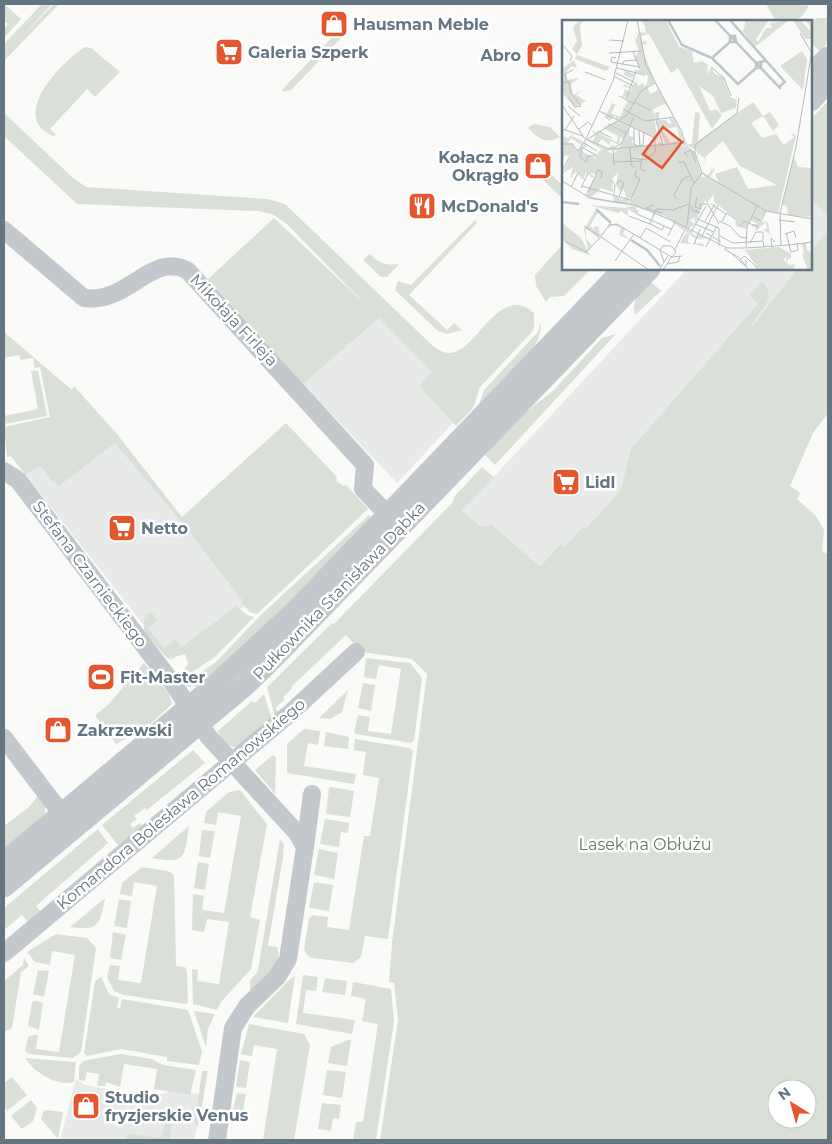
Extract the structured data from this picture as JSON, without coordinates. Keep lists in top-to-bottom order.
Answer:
{
  "streets": {
    "street": [
      "Mikołaja Firleja",
      "Stefana Czarnieckiego",
      "Pułkownika Stanisława Dąbka",
      "Komandora Bolesława Romanowskiego"
    ]
  },
  "crossings": [
    ["Mikołaja Firleja", "Pułkownika Stanisława Dąbka"],
    ["Stefana Czarnieckiego", "Pułkownika Stanisława Dąbka"],
    ["Stefana Czarnieckiego", "Komandora Bolesława Romanowskiego"]
  ],
  "parks": ["Lasek na Obłużu"],
  "places": {
    "shop": [
      "Hausman Meble",
      "Abro",
      "Kołacz na Okrągło",
      "Zakrzewski",
      "Studio fryzjerskie Venus"
    ],
    "supermarket": ["Galeria Szperk", "Lidl", "Netto"],
    "restaurant": ["McDonald's"],
    "sports": ["Fit-Master"]
  },
  "north": "top left"
}
